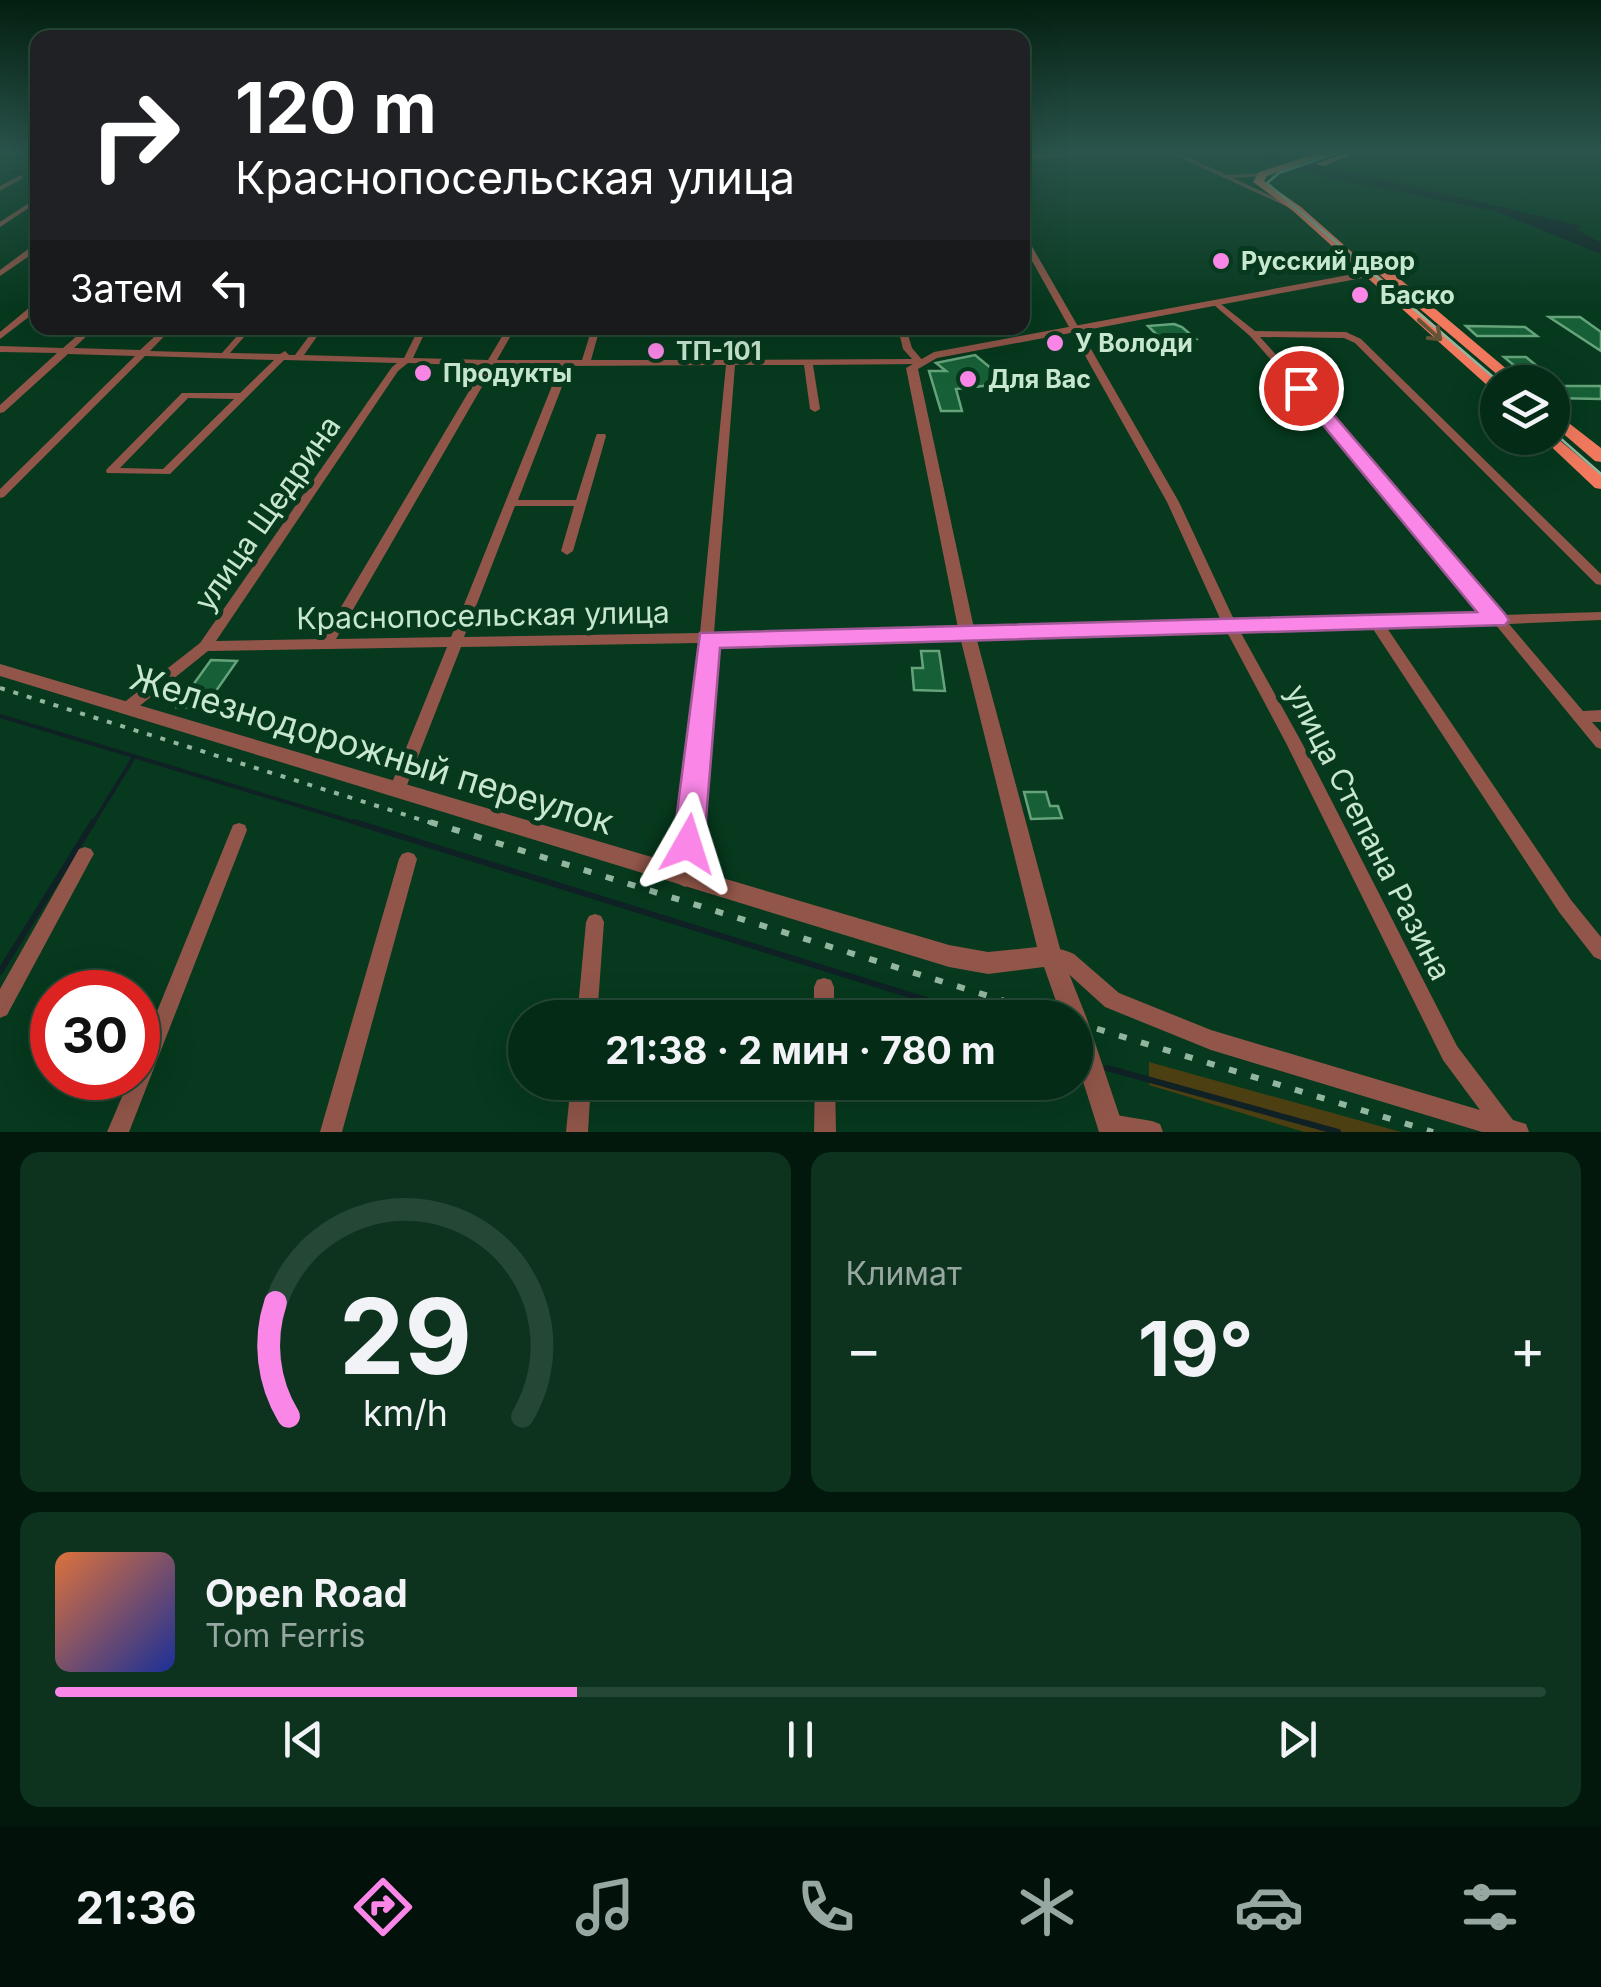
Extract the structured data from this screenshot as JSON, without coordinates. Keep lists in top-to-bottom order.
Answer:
{
  "streets": {
    "street": [
      "улица Щедрина",
      "Краснопосельская улица",
      "Железнодорожный переулок",
      "улица Степана Разина"
    ]
  },
  "crossings": [
    ["улица Щедрина", "Краснопосельская улица"],
    ["улица Щедрина", "Железнодорожный переулок"],
    ["Краснопосельская улица", "улица Степана Разина"]
  ],
  "places": [
    "Русский двор",
    "Баско",
    "У Володи",
    "ТП-101",
    "Продукты",
    "Для Вас"
  ],
  "page": {
    "turn": ["120 m", "Краснопосельская улица"],
    "then": "Затем",
    "limit": "30",
    "trip": "21:38 · 2 мин · 780 m",
    "tile": "Климат",
    "heat": ["−", "19°", "+"],
    "song": ["Open Road", "Tom Ferris"],
    "tabs": "21:36",
    "gauge": ["29", "km/h"]
  }
}
